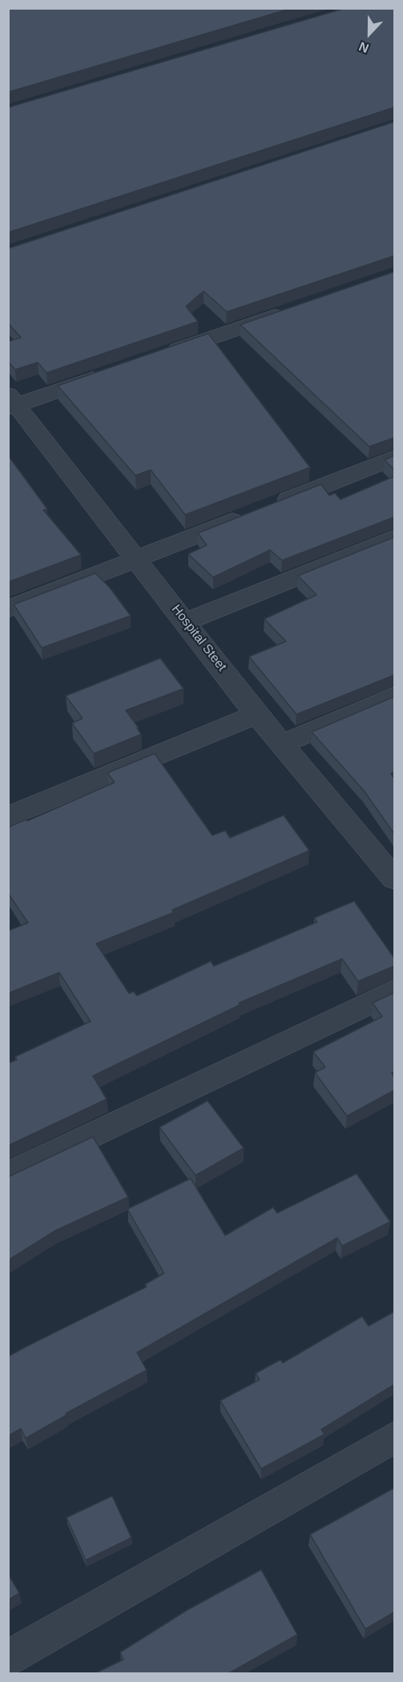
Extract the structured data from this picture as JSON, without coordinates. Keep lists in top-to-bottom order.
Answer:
{
  "streets": {
    "street": ["Hospital Steet"]
  },
  "north": "bottom"
}
